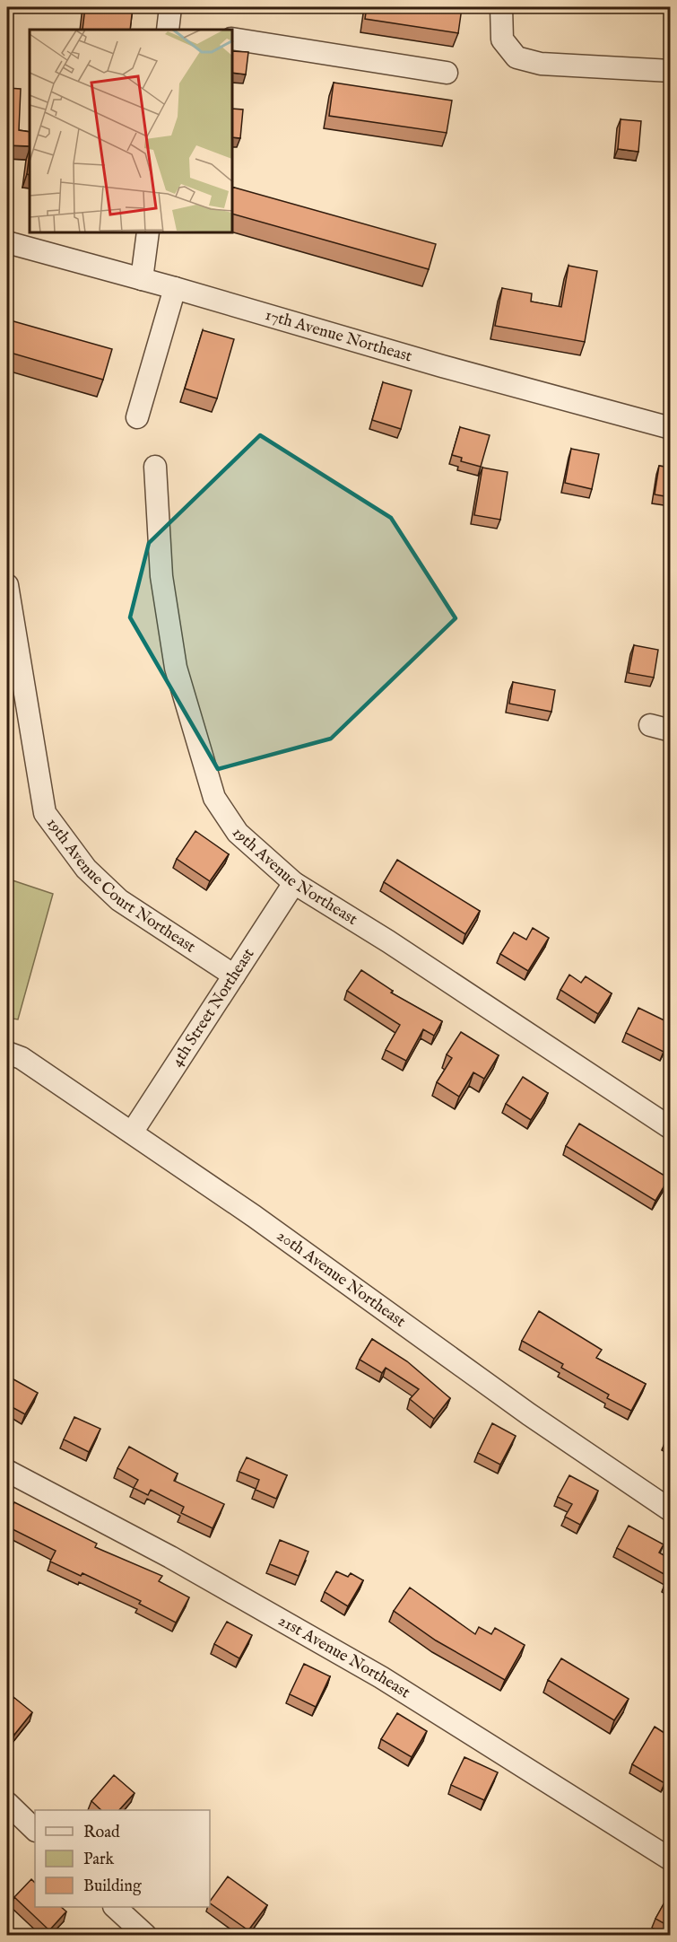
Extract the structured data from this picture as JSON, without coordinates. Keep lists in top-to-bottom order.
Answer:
{
  "streets": {
    "street": [
      "17th Avenue Northeast",
      "19th Avenue Northeast",
      "19th Avenue Court Northeast",
      "4th Street Northeast",
      "20th Avenue Northeast",
      "21st Avenue Northeast"
    ]
  },
  "crossings": [
    ["19th Avenue Northeast", "4th Street Northeast"],
    ["19th Avenue Court Northeast", "4th Street Northeast"],
    ["4th Street Northeast", "20th Avenue Northeast"]
  ],
  "legend": ["Road", "Park", "Building"]
}
